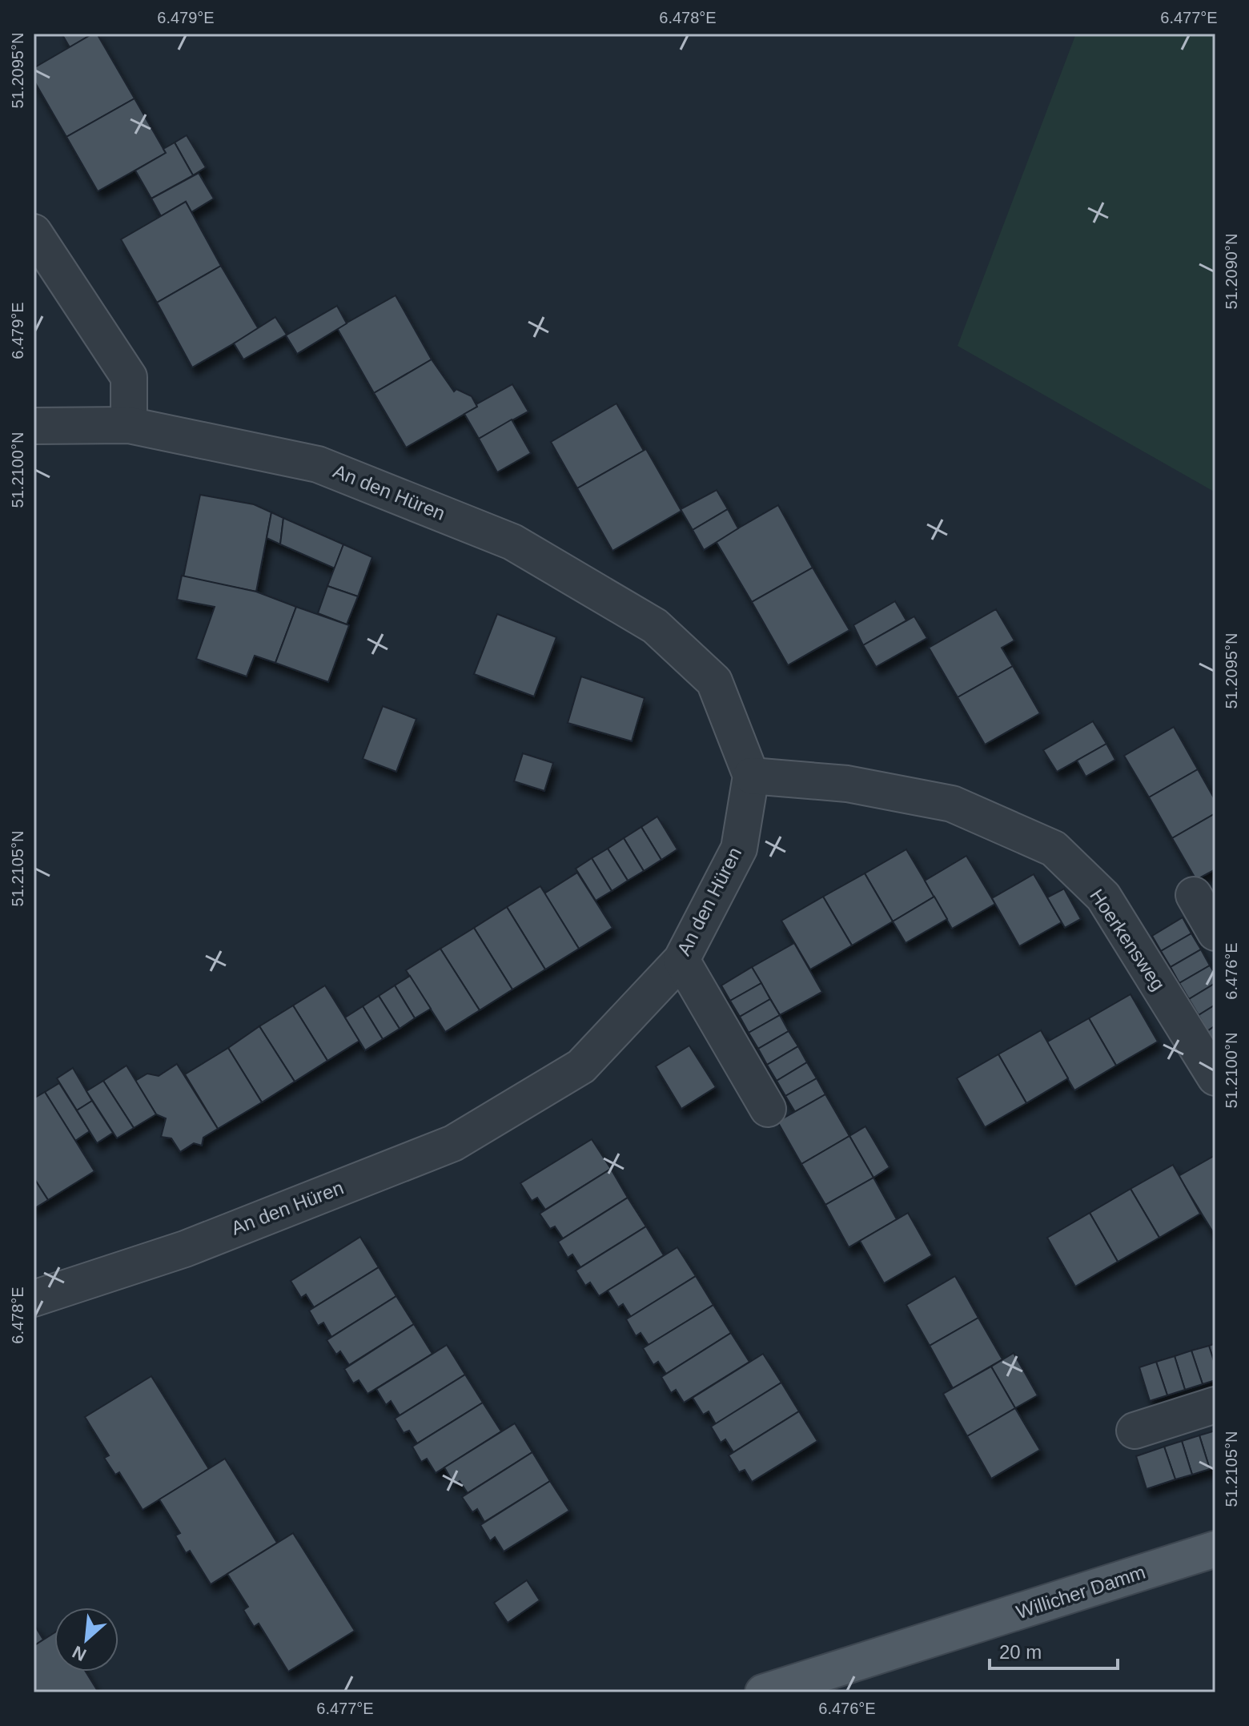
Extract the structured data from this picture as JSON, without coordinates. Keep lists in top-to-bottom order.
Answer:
{
  "streets": {
    "main road": ["Willicher Damm"],
    "street": ["An den Hüren", "Hoerkensweg"]
  },
  "crossings": [
    ["An den Hüren", "Hoerkensweg"]
  ],
  "scale_bar": "20 m",
  "north": "bottom left",
  "coordinates": [
    "6.479°E",
    "6.478°E",
    "6.477°E",
    "51.2095°N",
    "51.2090°N",
    "51.2100°N",
    "51.2105°N",
    "6.476°E"
  ]
}
